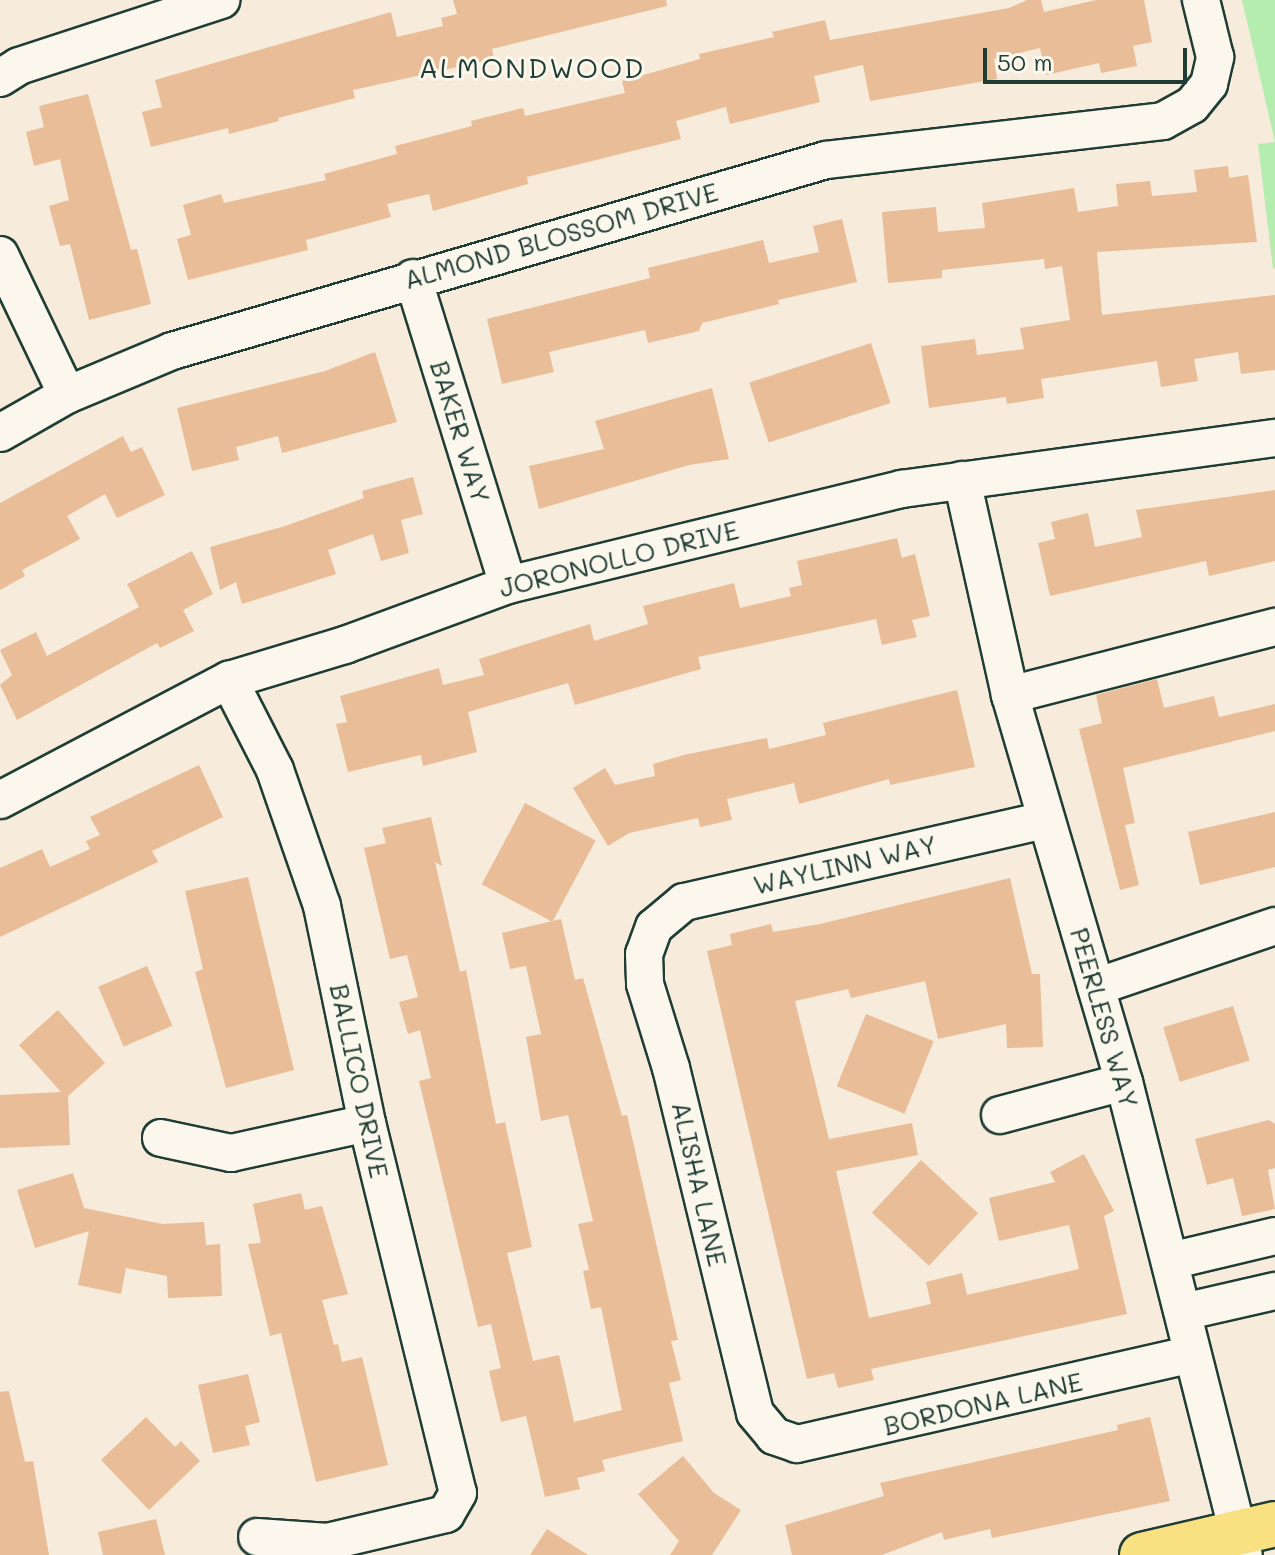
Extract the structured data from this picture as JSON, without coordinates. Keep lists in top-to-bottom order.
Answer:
{
  "streets": {
    "street": [
      "ALMOND BLOSSOM DRIVE",
      "BAKER WAY",
      "JORONOLLO DRIVE",
      "WAYLINN WAY",
      "PEERLESS WAY",
      "BALLICO DRIVE",
      "ALISHA LANE",
      "BORDONA LANE"
    ]
  },
  "crossings": [
    ["ALMOND BLOSSOM DRIVE", "BAKER WAY"],
    ["BAKER WAY", "JORONOLLO DRIVE"],
    ["JORONOLLO DRIVE", "PEERLESS WAY"],
    ["JORONOLLO DRIVE", "BALLICO DRIVE"],
    ["WAYLINN WAY", "PEERLESS WAY"],
    ["WAYLINN WAY", "ALISHA LANE"],
    ["PEERLESS WAY", "BORDONA LANE"],
    ["ALISHA LANE", "BORDONA LANE"]
  ],
  "districts": ["ALMONDWOOD"],
  "scale_bar": "50 m"
}
